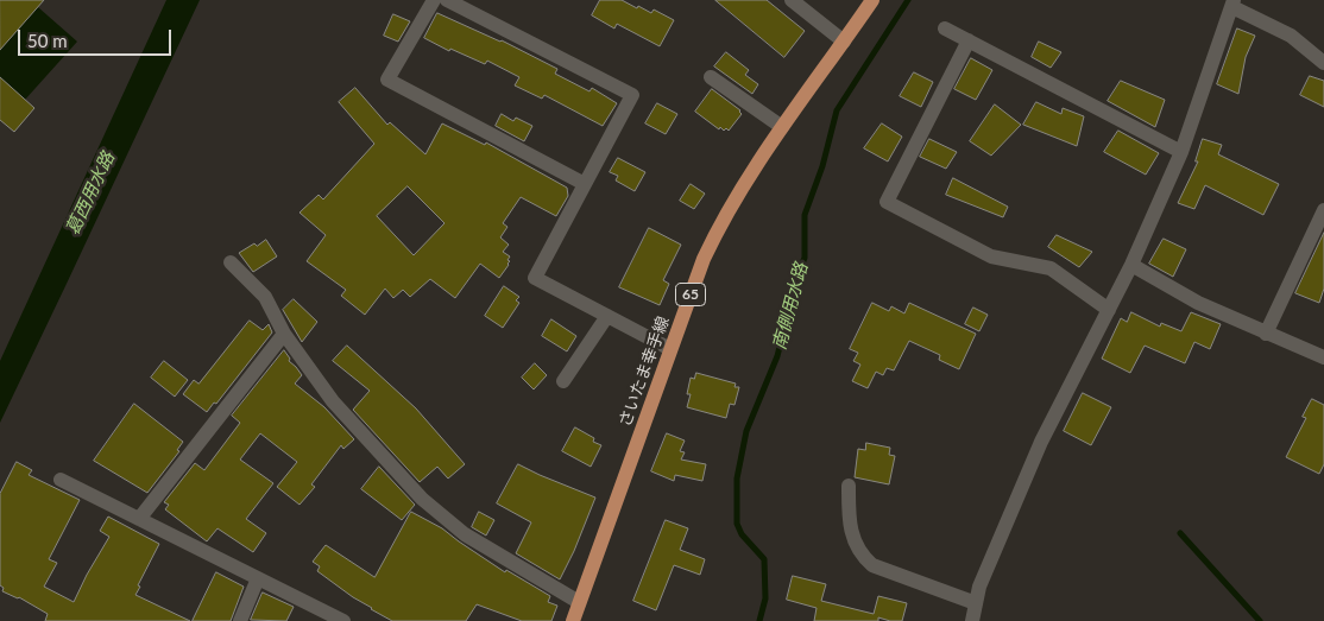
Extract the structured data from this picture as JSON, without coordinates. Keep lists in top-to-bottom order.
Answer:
{
  "streets": {
    "main road": ["65", "さいたま幸手線"]
  },
  "water": ["葛西用水路", "南側用水路"],
  "scale_bar": "50 m"
}
